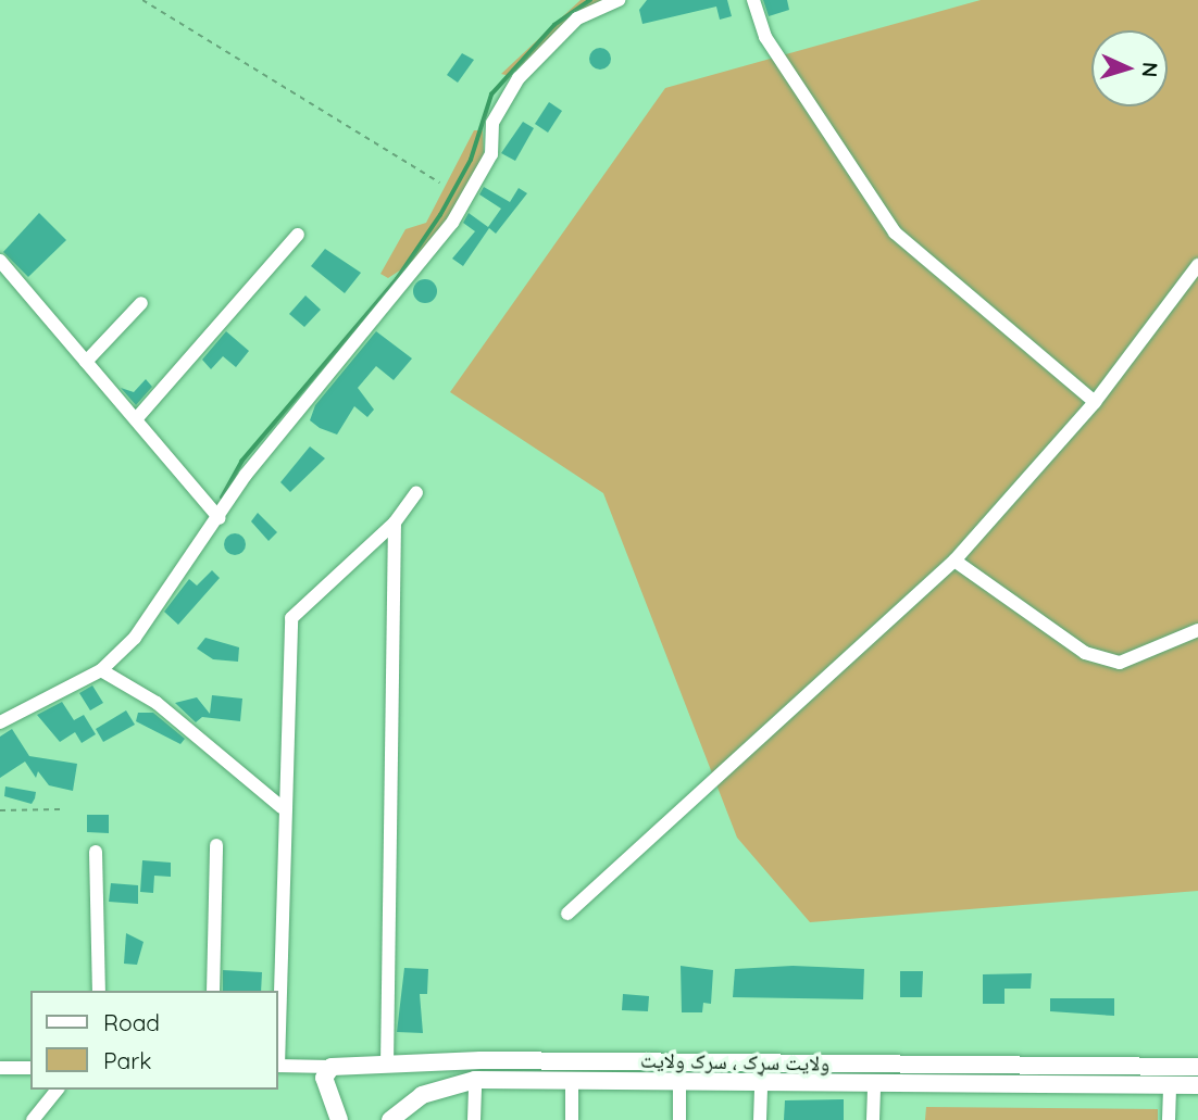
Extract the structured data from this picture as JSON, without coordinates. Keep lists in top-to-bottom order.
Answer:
{
  "streets": {
    "main road": ["ولایت سړک ، سرک ولایت"]
  },
  "legend": ["Road", "Park"],
  "north": "right"
}
